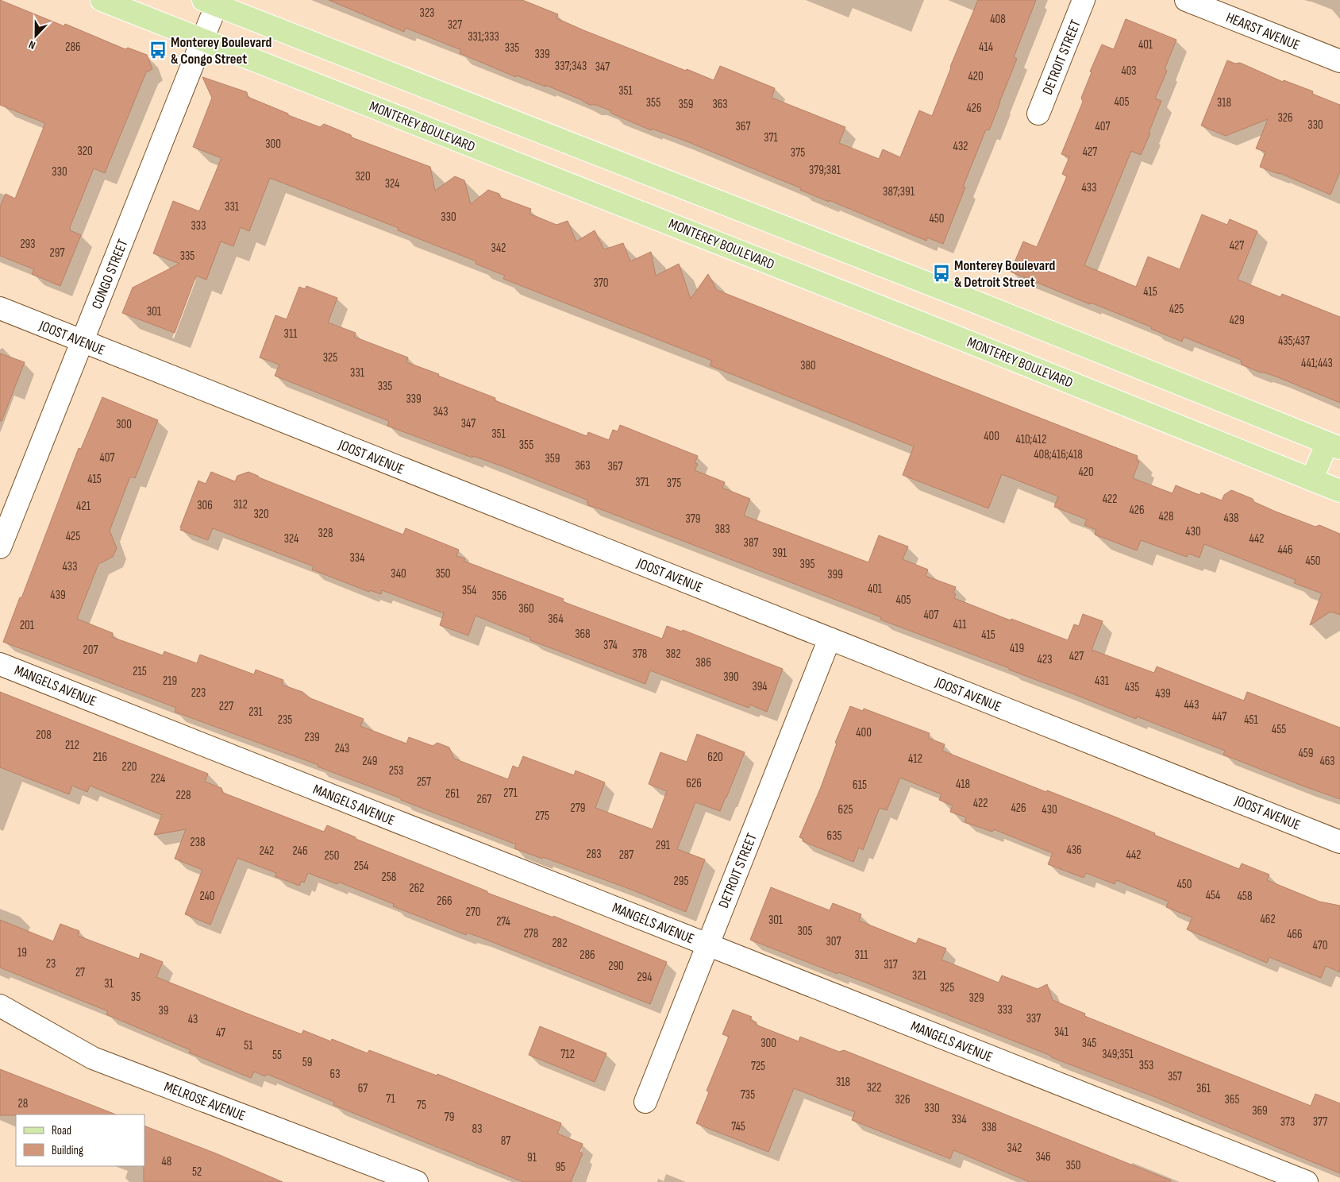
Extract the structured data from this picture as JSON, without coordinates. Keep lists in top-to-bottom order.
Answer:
{
  "streets": {
    "main road": ["MONTEREY BOULEVARD"],
    "street": [
      "HEARST AVENUE",
      "DETROIT STREET",
      "CONGO STREET",
      "JOOST AVENUE",
      "MANGELS AVENUE",
      "MELROSE AVENUE"
    ]
  },
  "crossings": [
    ["DETROIT STREET", "JOOST AVENUE"],
    ["DETROIT STREET", "MANGELS AVENUE"],
    ["MONTEREY BOULEVARD", "CONGO STREET"],
    ["CONGO STREET", "JOOST AVENUE"]
  ],
  "places": {
    "bus stop": ["Monterey Boulevard & Congo Street", "Monterey Boulevard & Detroit Street"]
  },
  "house_numbers": [
    "323",
    "408",
    "327",
    "331;333",
    "401",
    "286",
    "414",
    "335",
    "339",
    "337;343",
    "347",
    "403",
    "420",
    "351",
    "405",
    "355",
    "318",
    "359",
    "363",
    "426",
    "326",
    "330",
    "367",
    "407",
    "371",
    "300",
    "432",
    "320",
    "427",
    "375",
    "379;381",
    "330",
    "320",
    "324",
    "433",
    "387;391",
    "331",
    "330",
    "450",
    "333",
    "293",
    "427",
    "342",
    "297",
    "335",
    "370",
    "415",
    "425",
    "301",
    "429",
    "311",
    "435;437",
    "325",
    "441;443",
    "380",
    "331",
    "335",
    "339",
    "343",
    "347",
    "300",
    "351",
    "400",
    "410;412",
    "355",
    "408;416;418",
    "407",
    "359",
    "363",
    "367",
    "420",
    "415",
    "371",
    "375",
    "422",
    "312",
    "306",
    "421",
    "426",
    "320",
    "428",
    "438",
    "379",
    "383",
    "430",
    "328",
    "425",
    "324",
    "442",
    "387",
    "446",
    "391",
    "334",
    "450",
    "395",
    "433",
    "340",
    "350",
    "399",
    "401",
    "354",
    "439",
    "356",
    "405",
    "360",
    "407",
    "364",
    "411",
    "201",
    "368",
    "415",
    "374",
    "419",
    "207",
    "378",
    "382",
    "427",
    "423",
    "386",
    "215",
    "390",
    "219",
    "431",
    "394",
    "435",
    "223",
    "439",
    "443",
    "227",
    "231",
    "447",
    "235",
    "451",
    "455",
    "400",
    "208",
    "239",
    "212",
    "243",
    "459",
    "216",
    "620",
    "412",
    "249",
    "463",
    "220",
    "253",
    "224",
    "257",
    "626",
    "418",
    "615",
    "271",
    "261",
    "228",
    "267",
    "422",
    "279",
    "426",
    "625",
    "430",
    "275",
    "635",
    "238",
    "291",
    "436",
    "242",
    "246",
    "283",
    "287",
    "442",
    "250",
    "254",
    "258",
    "295",
    "450",
    "262",
    "454",
    "240",
    "458",
    "266",
    "270",
    "462",
    "301",
    "274",
    "305",
    "278",
    "466",
    "307",
    "282",
    "470",
    "19",
    "286",
    "311",
    "23",
    "317",
    "290",
    "27",
    "321",
    "294",
    "31",
    "325",
    "35",
    "329",
    "333",
    "39",
    "337",
    "43",
    "341",
    "47",
    "300",
    "345",
    "51",
    "712",
    "349;351",
    "55",
    "59",
    "353",
    "725",
    "63",
    "357",
    "318",
    "322",
    "67",
    "361",
    "735",
    "71",
    "326",
    "365",
    "28",
    "75",
    "330",
    "369",
    "79",
    "334",
    "373",
    "377",
    "745",
    "338",
    "83",
    "87",
    "342",
    "346",
    "91",
    "48",
    "350",
    "95",
    "52"
  ],
  "legend": ["Road", "Building"],
  "north": "bottom"
}
